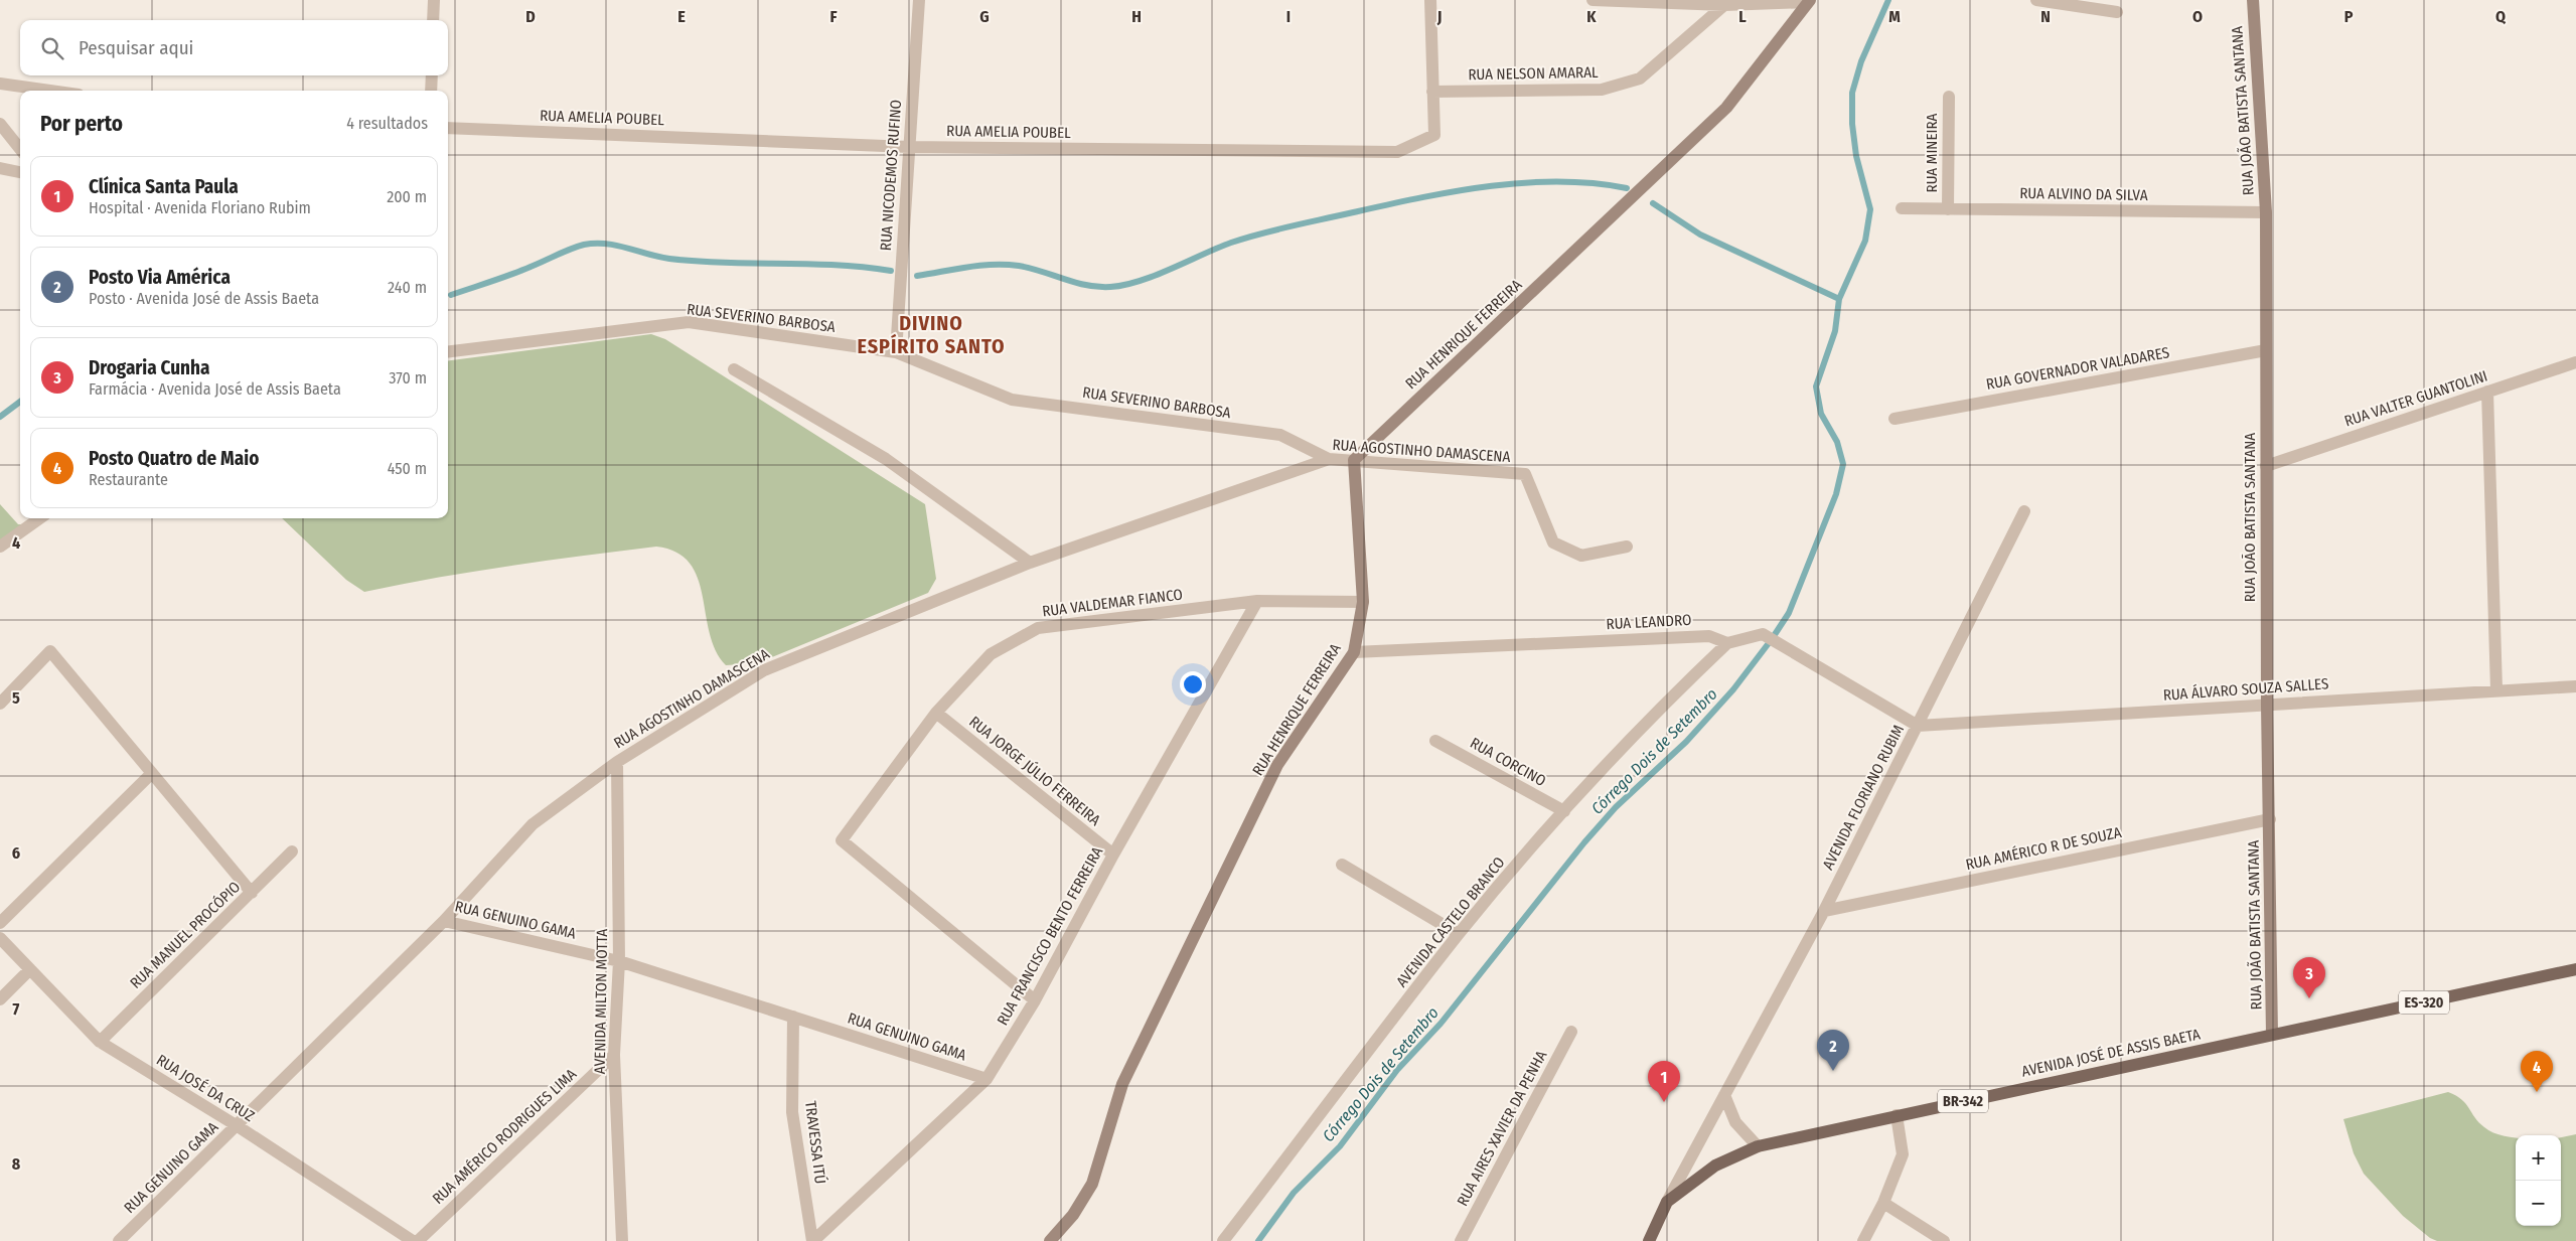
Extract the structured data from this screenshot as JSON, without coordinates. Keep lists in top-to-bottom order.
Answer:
{
  "streets": {
    "main road": [
      "AVENIDA FLORIANO RUBIM",
      "ES-320",
      "AVENIDA JOSÉ DE ASSIS BAETA",
      "BR-342"
    ],
    "street": [
      "RUA NELSON AMARAL",
      "RUA JOÃO BATISTA SANTANA",
      "RUA AMELIA POUBEL",
      "RUA MINEIRA",
      "RUA NICODEMOS RUFINO",
      "RUA ALVINO DA SILVA",
      "RUA SEVERINO BARBOSA",
      "RUA HENRIQUE FERREIRA",
      "RUA GOVERNADOR VALADARES",
      "RUA VALTER GUANTOLINI",
      "RUA AGOSTINHO DAMASCENA",
      "RUA VALDEMAR FIANCO",
      "RUA LEANDRO",
      "RUA ÁLVARO SOUZA SALLES",
      "RUA CORCINO",
      "RUA JORGE JÚLIO FERREIRA",
      "RUA AMÉRICO R DE SOUZA",
      "RUA GENUINO GAMA",
      "AVENIDA CASTELO BRANCO",
      "RUA MANUEL PROCÓPIO",
      "RUA FRANCISCO BENTO FERREIRA",
      "AVENIDA MILTON MOTTA",
      "RUA JOSÉ DA CRUZ",
      "RUA AIRES XAVIER DA PENHA",
      "RUA AMÉRICO RODRIGUES LIMA",
      "TRAVESSA ITÚ"
    ]
  },
  "crossings": [
    ["RUA NELSON AMARAL", "RUA AMELIA POUBEL"],
    ["RUA JOÃO BATISTA SANTANA", "RUA ALVINO DA SILVA"],
    ["RUA JOÃO BATISTA SANTANA", "RUA GOVERNADOR VALADARES"],
    ["RUA JOÃO BATISTA SANTANA", "RUA VALTER GUANTOLINI"],
    ["RUA JOÃO BATISTA SANTANA", "RUA ÁLVARO SOUZA SALLES"],
    ["RUA JOÃO BATISTA SANTANA", "RUA AMÉRICO R DE SOUZA"],
    ["RUA JOÃO BATISTA SANTANA", "AVENIDA JOSÉ DE ASSIS BAETA"],
    ["RUA AMELIA POUBEL", "RUA NICODEMOS RUFINO"],
    ["RUA MINEIRA", "RUA ALVINO DA SILVA"],
    ["RUA NICODEMOS RUFINO", "RUA SEVERINO BARBOSA"],
    ["RUA SEVERINO BARBOSA", "RUA AGOSTINHO DAMASCENA"],
    ["RUA HENRIQUE FERREIRA", "RUA AGOSTINHO DAMASCENA"],
    ["RUA HENRIQUE FERREIRA", "RUA VALDEMAR FIANCO"],
    ["RUA HENRIQUE FERREIRA", "RUA LEANDRO"],
    ["RUA AGOSTINHO DAMASCENA", "RUA GENUINO GAMA"],
    ["RUA AGOSTINHO DAMASCENA", "AVENIDA MILTON MOTTA"],
    ["RUA VALDEMAR FIANCO", "RUA JORGE JÚLIO FERREIRA"],
    ["RUA VALDEMAR FIANCO", "RUA FRANCISCO BENTO FERREIRA"],
    ["RUA LEANDRO", "AVENIDA CASTELO BRANCO"],
    ["RUA ÁLVARO SOUZA SALLES", "AVENIDA FLORIANO RUBIM"],
    ["RUA CORCINO", "AVENIDA CASTELO BRANCO"],
    ["RUA JORGE JÚLIO FERREIRA", "RUA FRANCISCO BENTO FERREIRA"],
    ["AVENIDA FLORIANO RUBIM", "RUA AMÉRICO R DE SOUZA"],
    ["AVENIDA FLORIANO RUBIM", "AVENIDA JOSÉ DE ASSIS BAETA"],
    ["RUA GENUINO GAMA", "RUA FRANCISCO BENTO FERREIRA"],
    ["RUA GENUINO GAMA", "AVENIDA MILTON MOTTA"],
    ["RUA GENUINO GAMA", "RUA JOSÉ DA CRUZ"],
    ["RUA GENUINO GAMA", "TRAVESSA ITÚ"],
    ["RUA MANUEL PROCÓPIO", "RUA JOSÉ DA CRUZ"],
    ["RUA FRANCISCO BENTO FERREIRA", "TRAVESSA ITÚ"],
    ["AVENIDA MILTON MOTTA", "RUA AMÉRICO RODRIGUES LIMA"]
  ],
  "districts": ["DIVINO ESPÍRITO SANTO"],
  "water": ["Córrego Dois de Setembro"],
  "page": {
    "search": "Pesquisar aqui",
    "heading": ["Por perto", "4 resultados"],
    "list": [
      {
        "mark": "1",
        "name": "Clínica Santa Paula",
        "note": "Hospital · Avenida Floriano Rubim",
        "value": "200 m"
      },
      {
        "mark": "2",
        "name": "Posto Via América",
        "note": "Posto · Avenida José de Assis Baeta",
        "value": "240 m"
      },
      {
        "mark": "3",
        "name": "Drogaria Cunha",
        "note": "Farmácia · Avenida José de Assis Baeta",
        "value": "370 m"
      },
      {
        "mark": "4",
        "name": "Posto Quatro de Maio",
        "note": "Restaurante",
        "value": "450 m"
      }
    ],
    "pins": [
      "3",
      "2",
      "4",
      "1"
    ],
    "map_buttons": ["+", "−"]
  },
  "grid": {
    "columns": [
      "D",
      "E",
      "F",
      "G",
      "H",
      "I",
      "J",
      "K",
      "L",
      "M",
      "N",
      "O",
      "P",
      "Q"
    ],
    "rows": [
      "4",
      "5",
      "6",
      "7",
      "8"
    ]
  }
}
